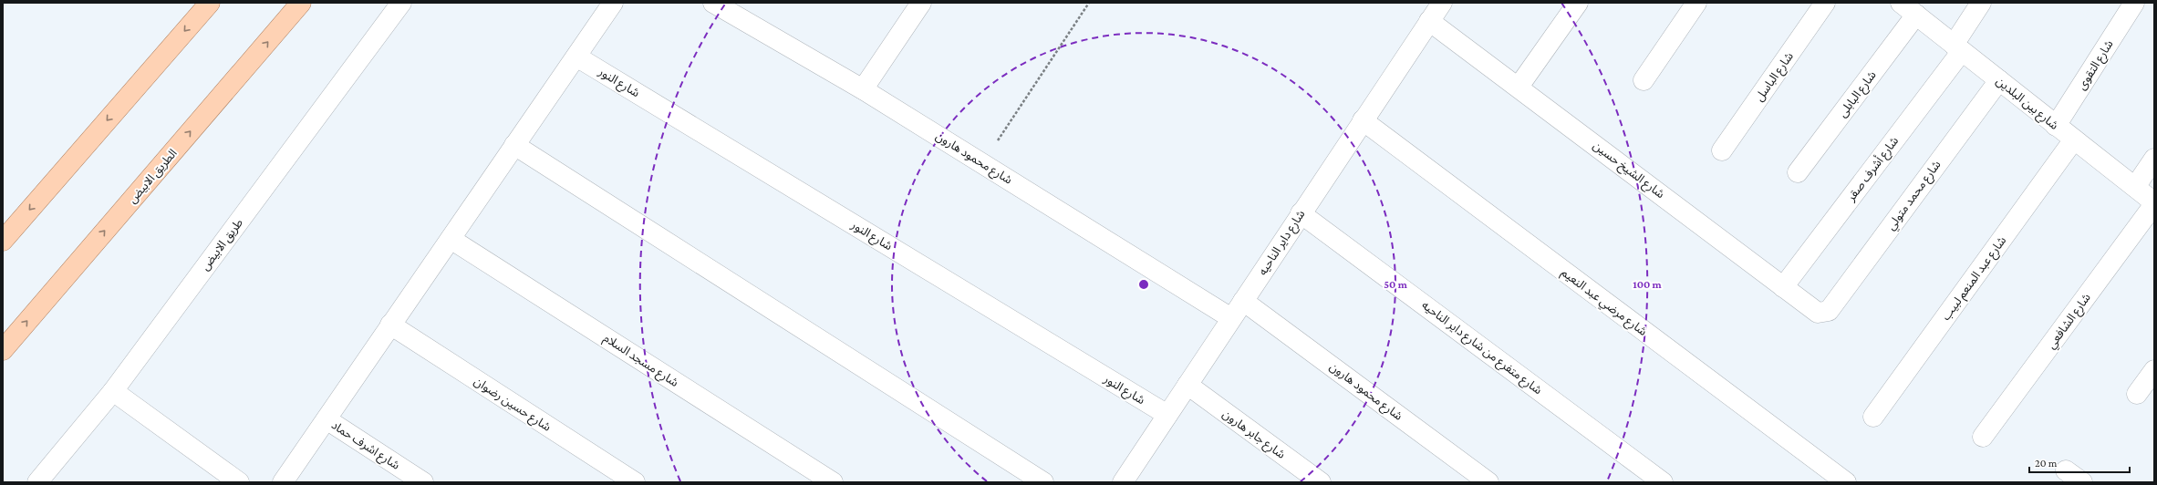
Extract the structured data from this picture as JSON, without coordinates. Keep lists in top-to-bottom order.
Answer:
{
  "streets": {
    "main road": ["الطريق الابيض"],
    "street": [
      "شارع التقوى",
      "شارع الباسل",
      "شارع النور",
      "شارع البابلى",
      "شارع بين البلدين",
      "شارع محمود هارون",
      "شارع أشرف صقر",
      "شارع الشيخ حسين",
      "شارع محمد متولي",
      "شارع داير الناحيه",
      "طريق الابيض",
      "شارع عبد المنعم لبيب",
      "شارع مرضي عبد النعيم",
      "شارع الشافعي",
      "شارع متفرع من شارع داير الناحيه",
      "شارع مسجد السلام",
      "شارع حسين رضوان",
      "شارع جابر هارون",
      "شارع اشرف حماد"
    ]
  },
  "crossings": [
    ["شارع التقوى", "شارع بين البلدين"],
    ["شارع النور", "شارع داير الناحيه"],
    ["شارع البابلى", "شارع بين البلدين"],
    ["شارع بين البلدين", "شارع أشرف صقر"],
    ["شارع بين البلدين", "شارع محمد متولي"],
    ["شارع بين البلدين", "شارع عبد المنعم لبيب"],
    ["شارع بين البلدين", "شارع الشافعي"],
    ["شارع محمود هارون", "شارع داير الناحيه"],
    ["شارع أشرف صقر", "شارع الشيخ حسين"],
    ["شارع الشيخ حسين", "شارع محمد متولي"],
    ["شارع الشيخ حسين", "شارع داير الناحيه"],
    ["شارع داير الناحيه", "شارع مرضي عبد النعيم"],
    ["شارع داير الناحيه", "شارع متفرع من شارع داير الناحيه"],
    ["شارع داير الناحيه", "شارع جابر هارون"]
  ],
  "scale_bar": "20 m",
  "rings": ["50 m", "100 m"]
}
